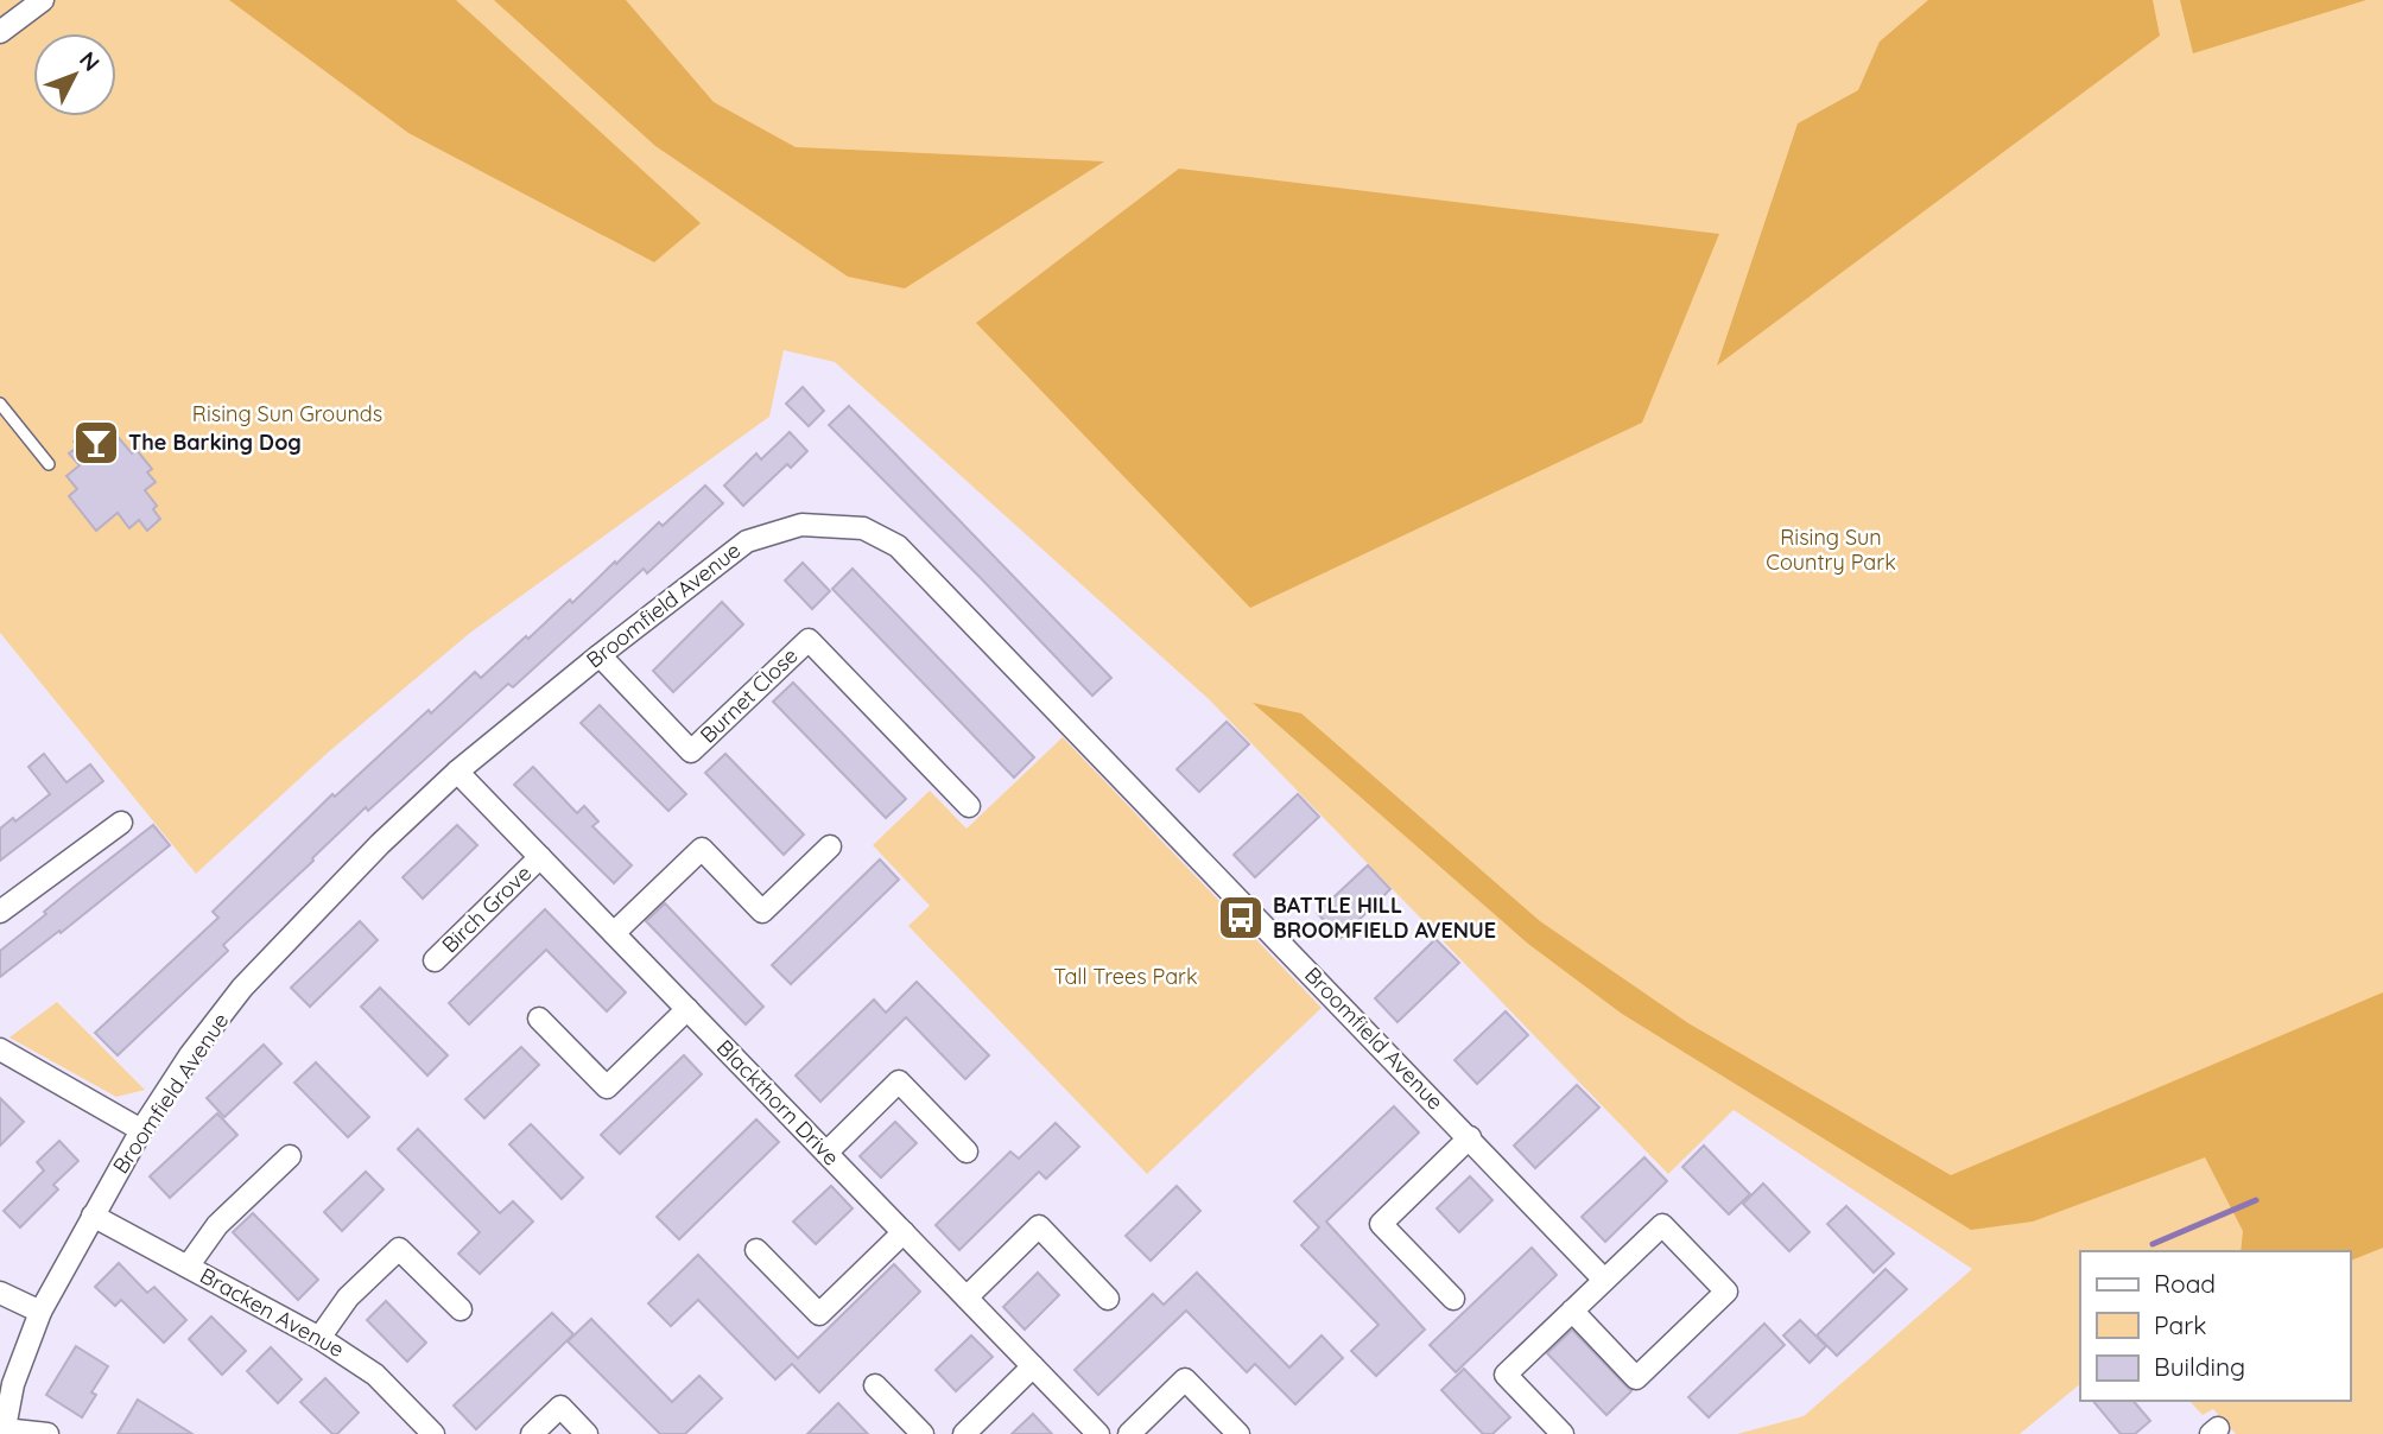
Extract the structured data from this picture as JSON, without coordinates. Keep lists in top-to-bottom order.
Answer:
{
  "streets": {
    "street": [
      "Broomfield Avenue",
      "Burnet Close",
      "Birch Grove",
      "Blackthorn Drive",
      "Bracken Avenue"
    ]
  },
  "crossings": [
    ["Broomfield Avenue", "Burnet Close"],
    ["Broomfield Avenue", "Blackthorn Drive"],
    ["Broomfield Avenue", "Bracken Avenue"],
    ["Birch Grove", "Blackthorn Drive"]
  ],
  "parks": ["Rising Sun Grounds", "Rising Sun Country Park", "Tall Trees Park"],
  "places": {
    "bar": ["The Barking Dog"],
    "bus stop": ["BATTLE HILL BROOMFIELD AVENUE"]
  },
  "legend": ["Road", "Park", "Building"],
  "north": "top right"
}
